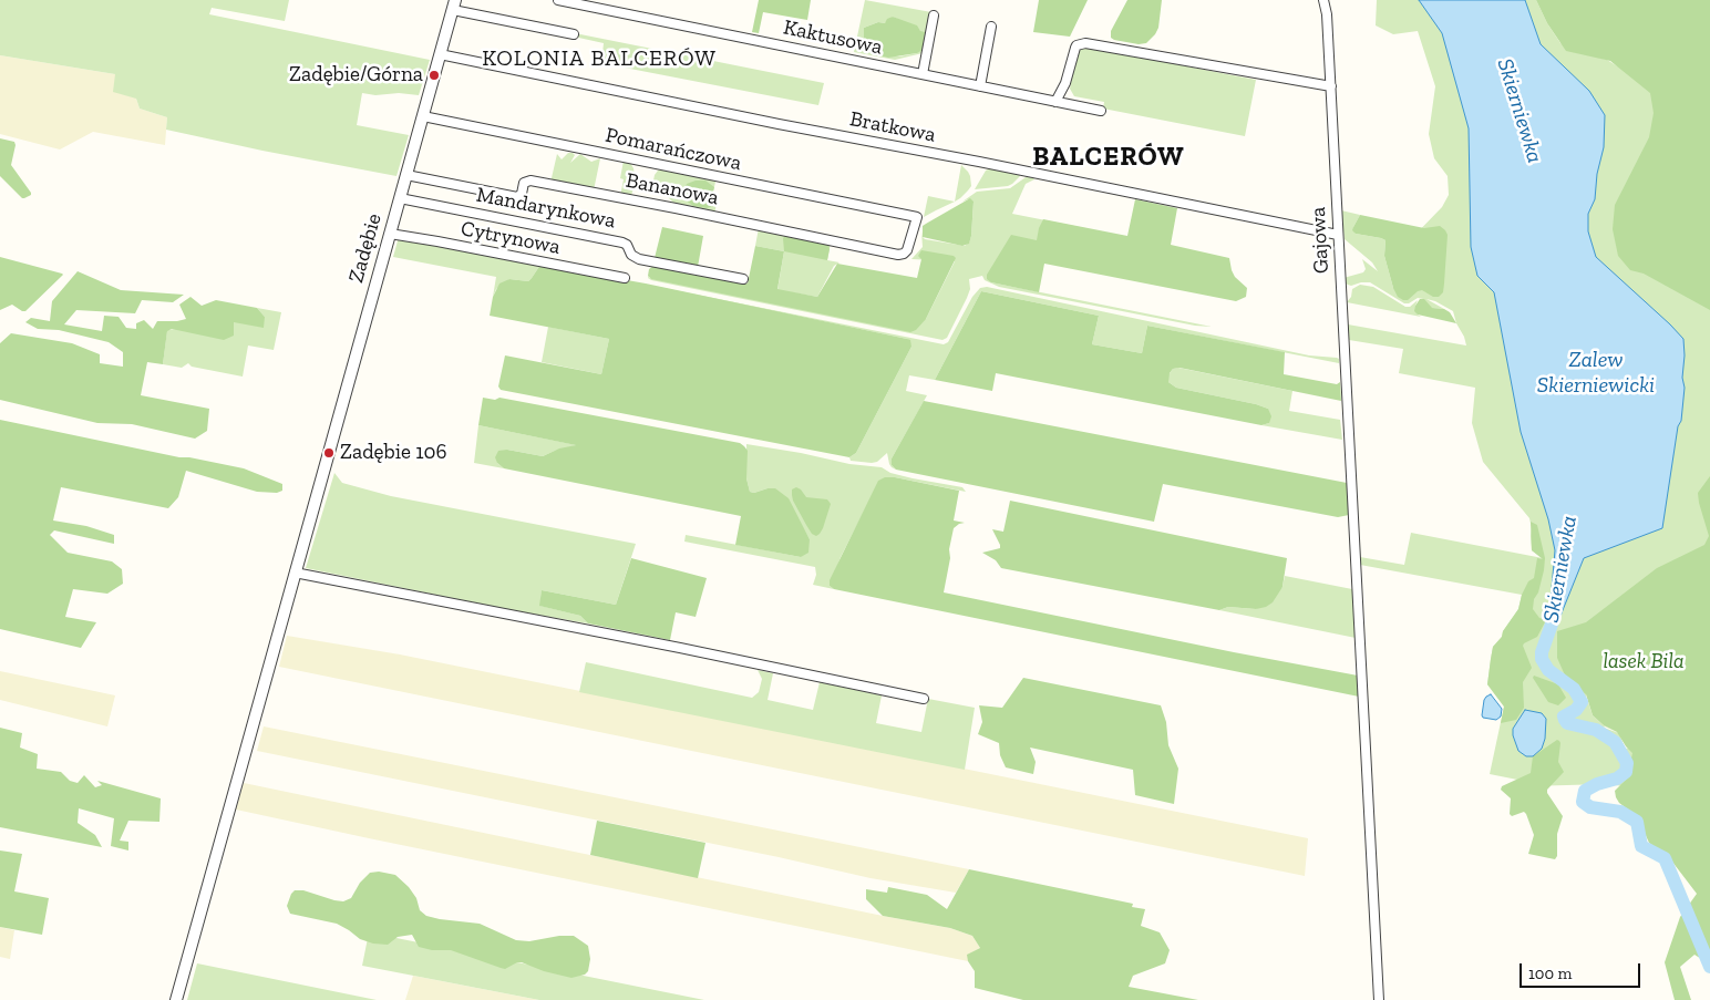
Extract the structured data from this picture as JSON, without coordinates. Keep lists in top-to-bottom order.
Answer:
{
  "streets": {
    "street": [
      "Kaktusowa",
      "Bratkowa",
      "Pomarańczowa",
      "Bananowa",
      "Mandarynkowa",
      "Cytrynowa",
      "Gajowa",
      "Zadębie"
    ]
  },
  "crossings": [
    ["Bratkowa", "Gajowa"],
    ["Bratkowa", "Zadębie"],
    ["Pomarańczowa", "Bananowa"],
    ["Pomarańczowa", "Zadębie"],
    ["Bananowa", "Zadębie"],
    ["Mandarynkowa", "Zadębie"],
    ["Cytrynowa", "Zadębie"]
  ],
  "districts": ["KOLONIA BALCERÓW", "BALCERÓW"],
  "water": ["Skierniewka", "Zalew Skierniewicki"],
  "parks": ["lasek Bila"],
  "places": ["Zadębie/Górna", "Zadębie 106"],
  "scale_bar": "100 m"
}
